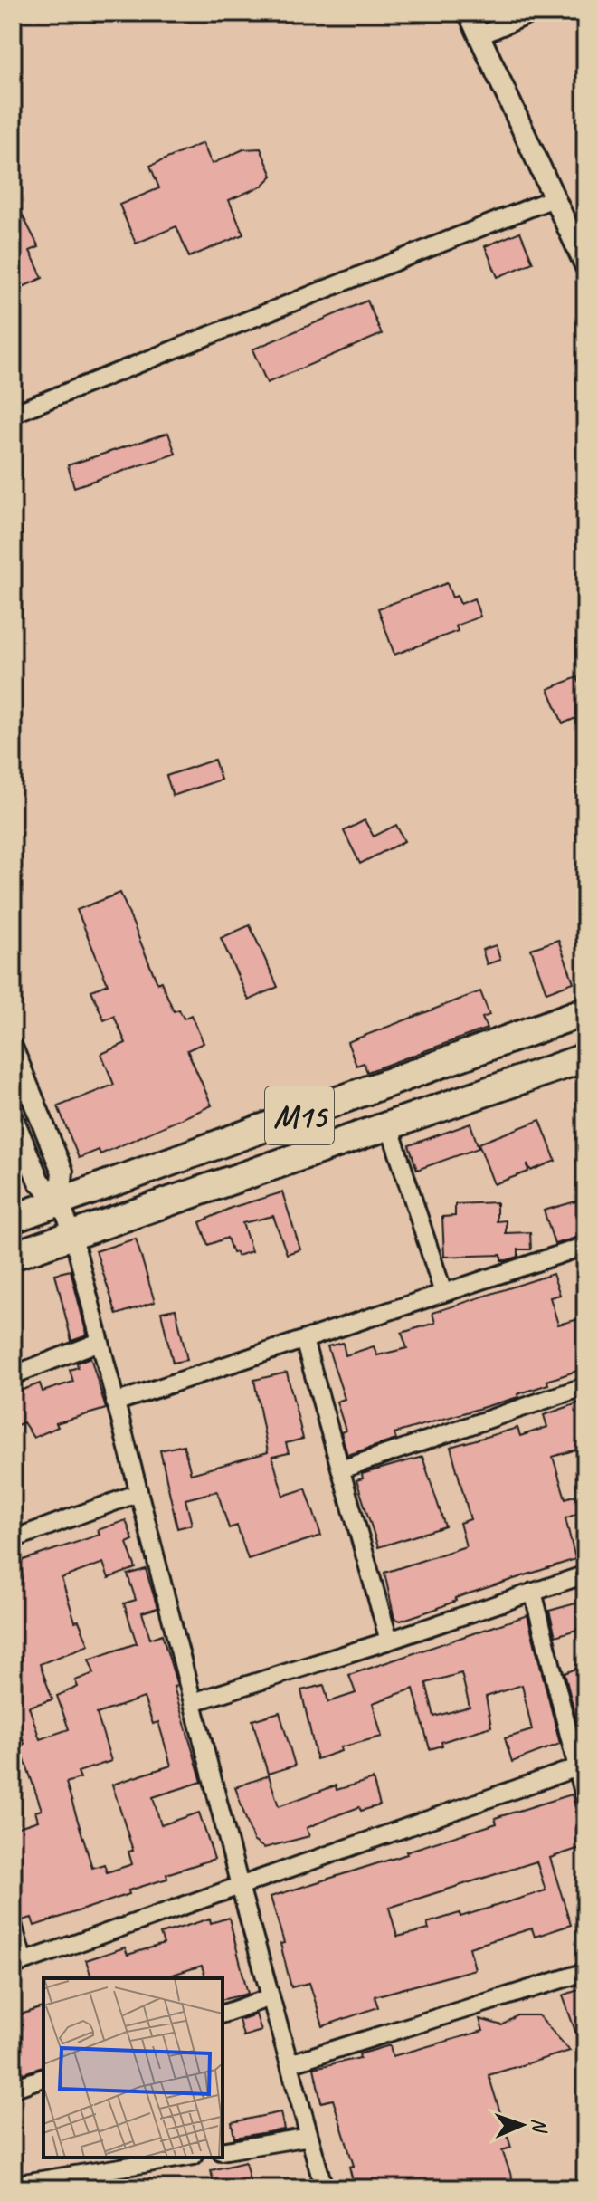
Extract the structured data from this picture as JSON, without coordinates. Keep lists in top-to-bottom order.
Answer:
{
  "streets": {
    "highway": ["M15"]
  },
  "north": "right"
}
